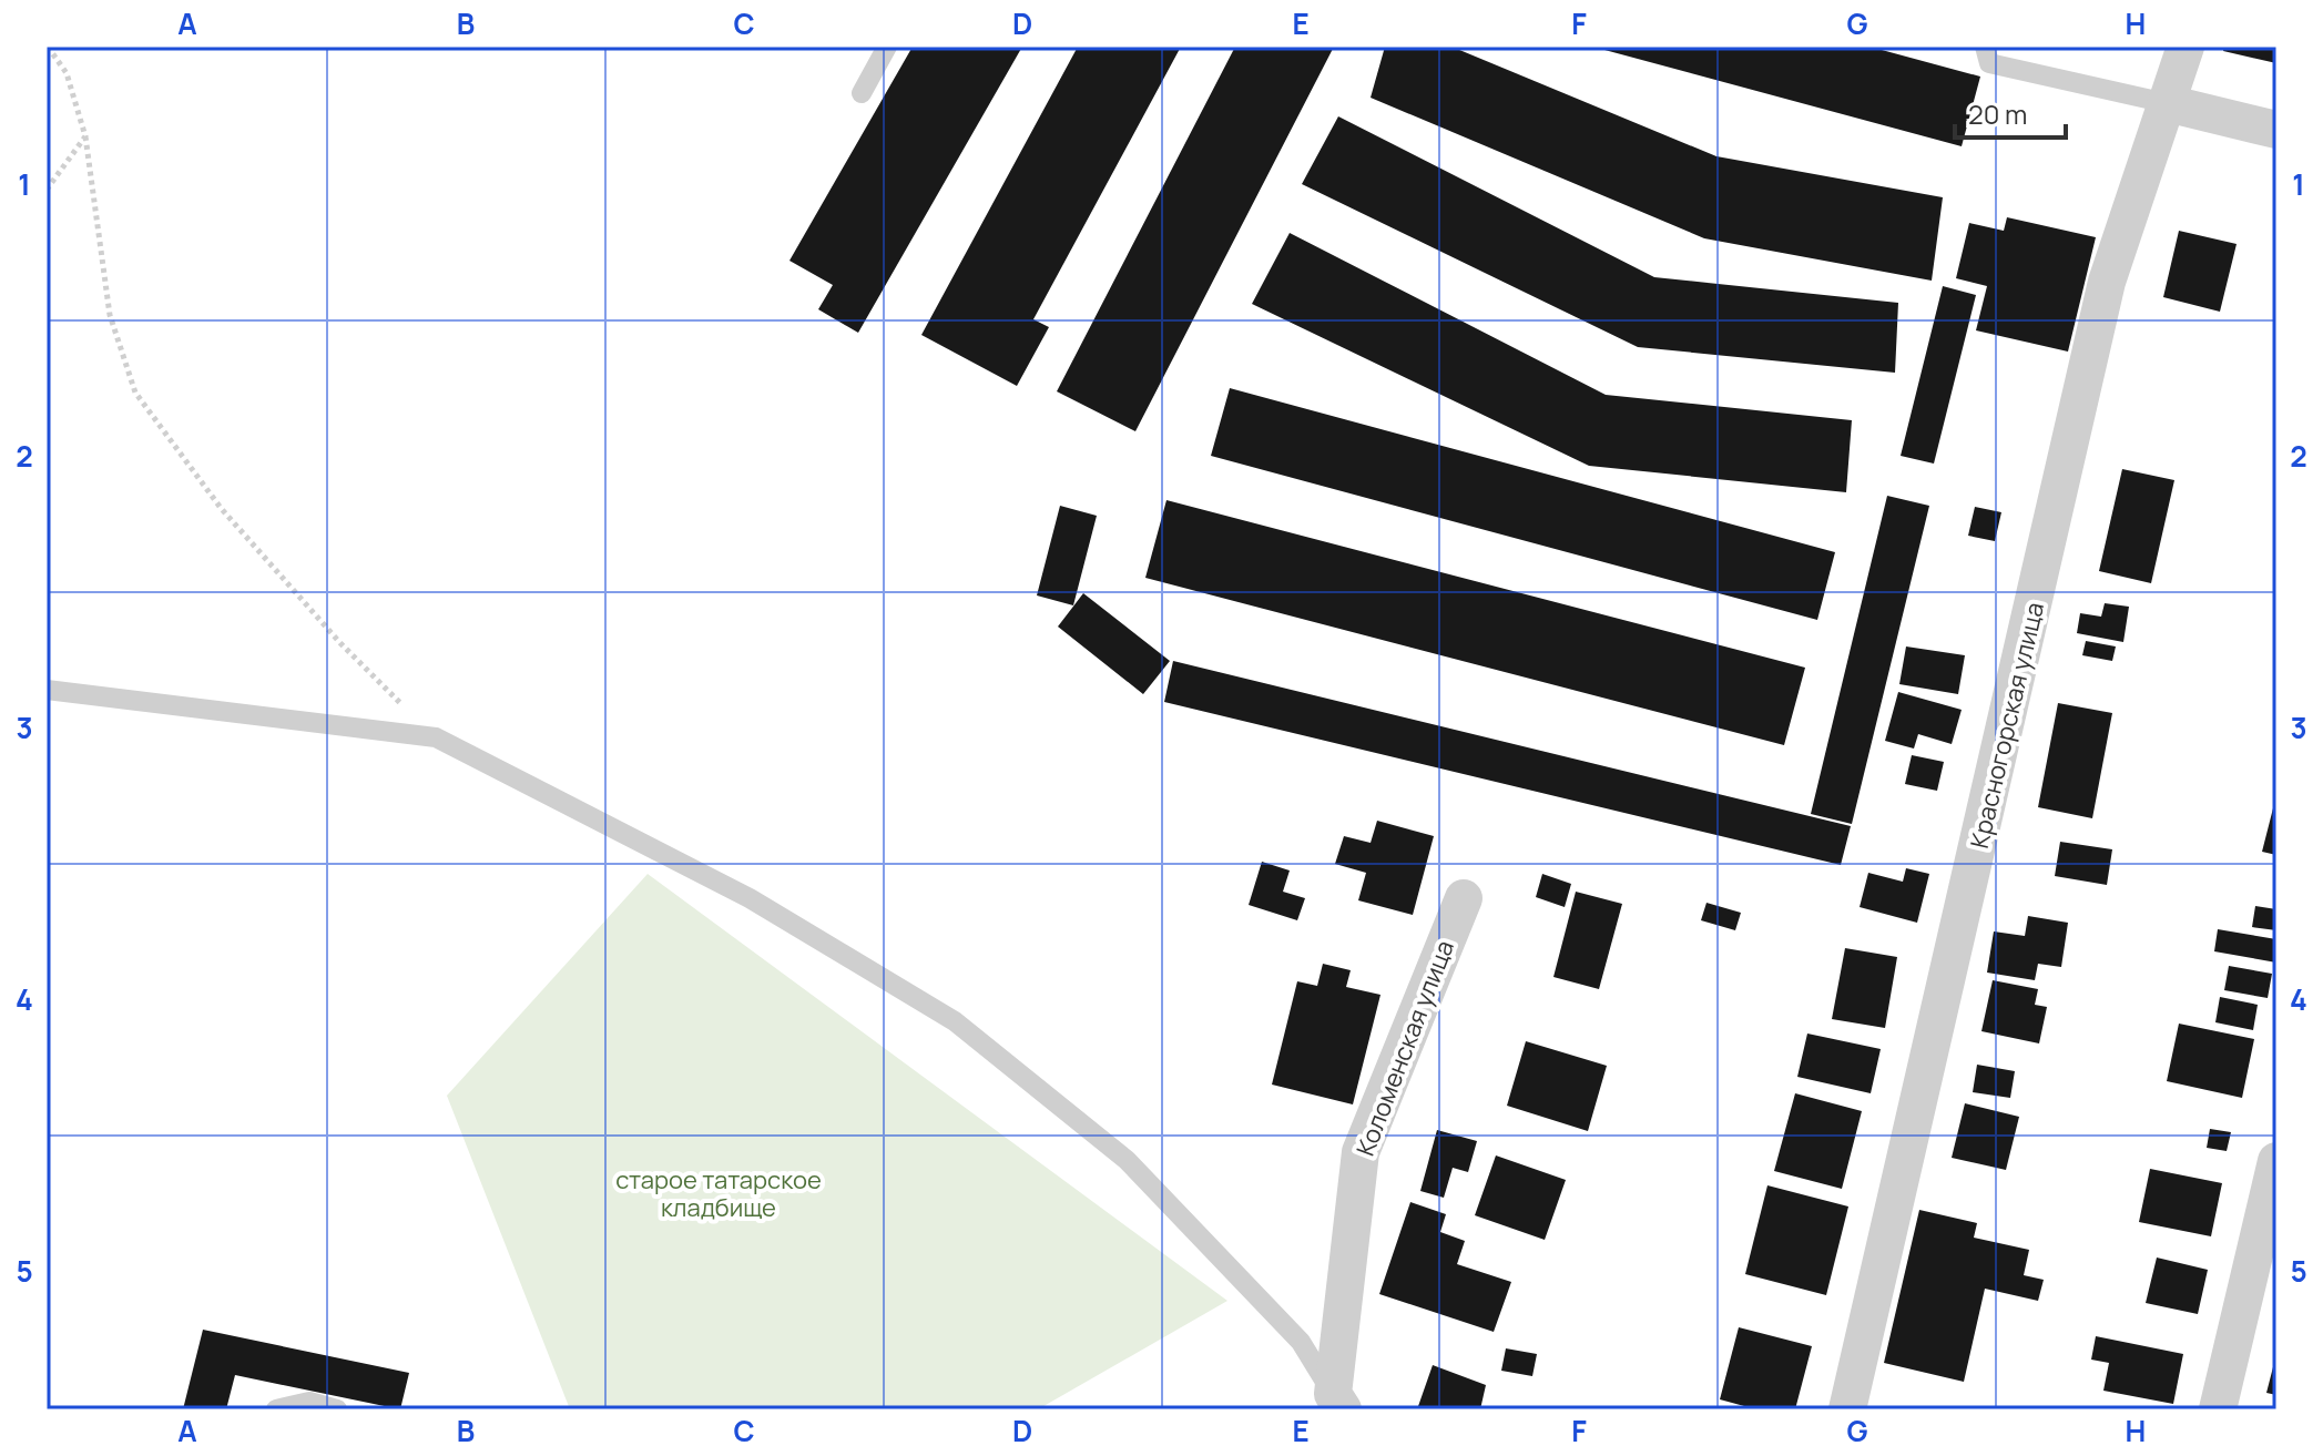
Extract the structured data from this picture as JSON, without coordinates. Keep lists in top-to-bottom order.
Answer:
{
  "streets": {
    "street": ["Красногорская улица", "Коломенская улица"]
  },
  "parks": ["старое татарское кладбище"],
  "scale_bar": "20 m",
  "grid": {
    "columns": [
      "A",
      "B",
      "C",
      "D",
      "E",
      "F",
      "G",
      "H"
    ],
    "rows": [
      "1",
      "2",
      "3",
      "4",
      "5"
    ]
  }
}
